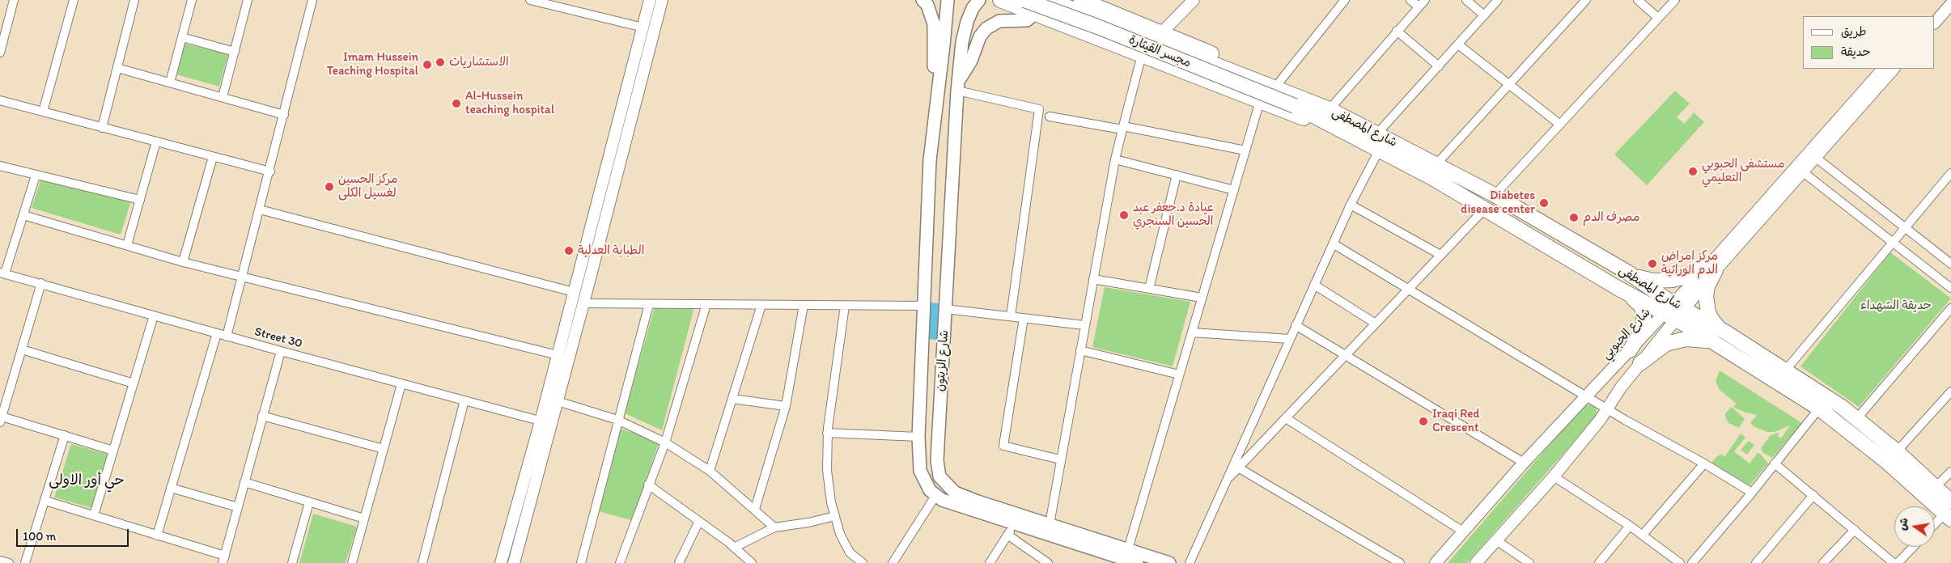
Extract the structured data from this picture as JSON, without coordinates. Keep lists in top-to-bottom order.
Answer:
{
  "streets": {
    "highway": ["مجسر القيثارة", "شارع المصطفى"],
    "main road": ["شارع الزيتون"],
    "street": ["شارع الحبوبي", "Street 30"]
  },
  "crossings": [
    ["شارع المصطفى", "شارع الحبوبي"]
  ],
  "districts": ["حي أور الاولى"],
  "parks": ["حديقة الشهداء"],
  "places": [
    "الاستشاريات",
    "Imam Hussein Teaching Hospital",
    "Al-Hussein teaching hospital",
    "مستشفى الحبوبي التعليمي",
    "مركز الحسين لغسيل الكلى",
    "Diabetes disease center",
    "عيادة د.جعفر عبد الحسين السنجري",
    "مصرف الدم",
    "الطبابة العدلية",
    "مركز امراض الدم الوراثية",
    "Iraqi Red Crescent"
  ],
  "legend": ["طريق", "حديقة"],
  "scale_bar": "100 m",
  "north": "left"
}
